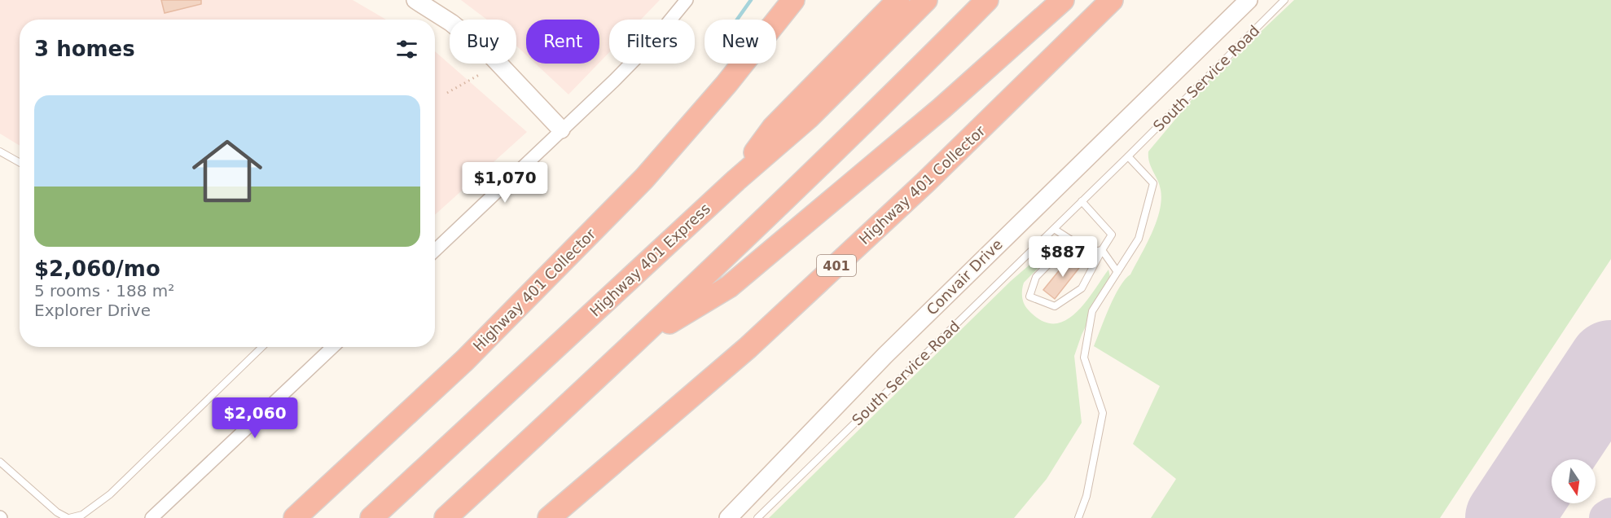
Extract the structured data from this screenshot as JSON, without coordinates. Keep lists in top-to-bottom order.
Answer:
{
  "streets": {
    "highway": ["Highway 401 Collector", "Highway 401 Express", "401"],
    "street": ["Convair Drive"],
    "lane": ["South Service Road"]
  },
  "north": "bottom",
  "page": {
    "chip": [
      "Buy",
      "Rent",
      "Filters",
      "New"
    ],
    "heading": "3 homes",
    "list": [
      {
        "name": "$2,060/mo",
        "note": "5 rooms · 188 m² · Explorer Drive"
      }
    ],
    "price": ["$1,070", "$887", "$2,060"]
  }
}
